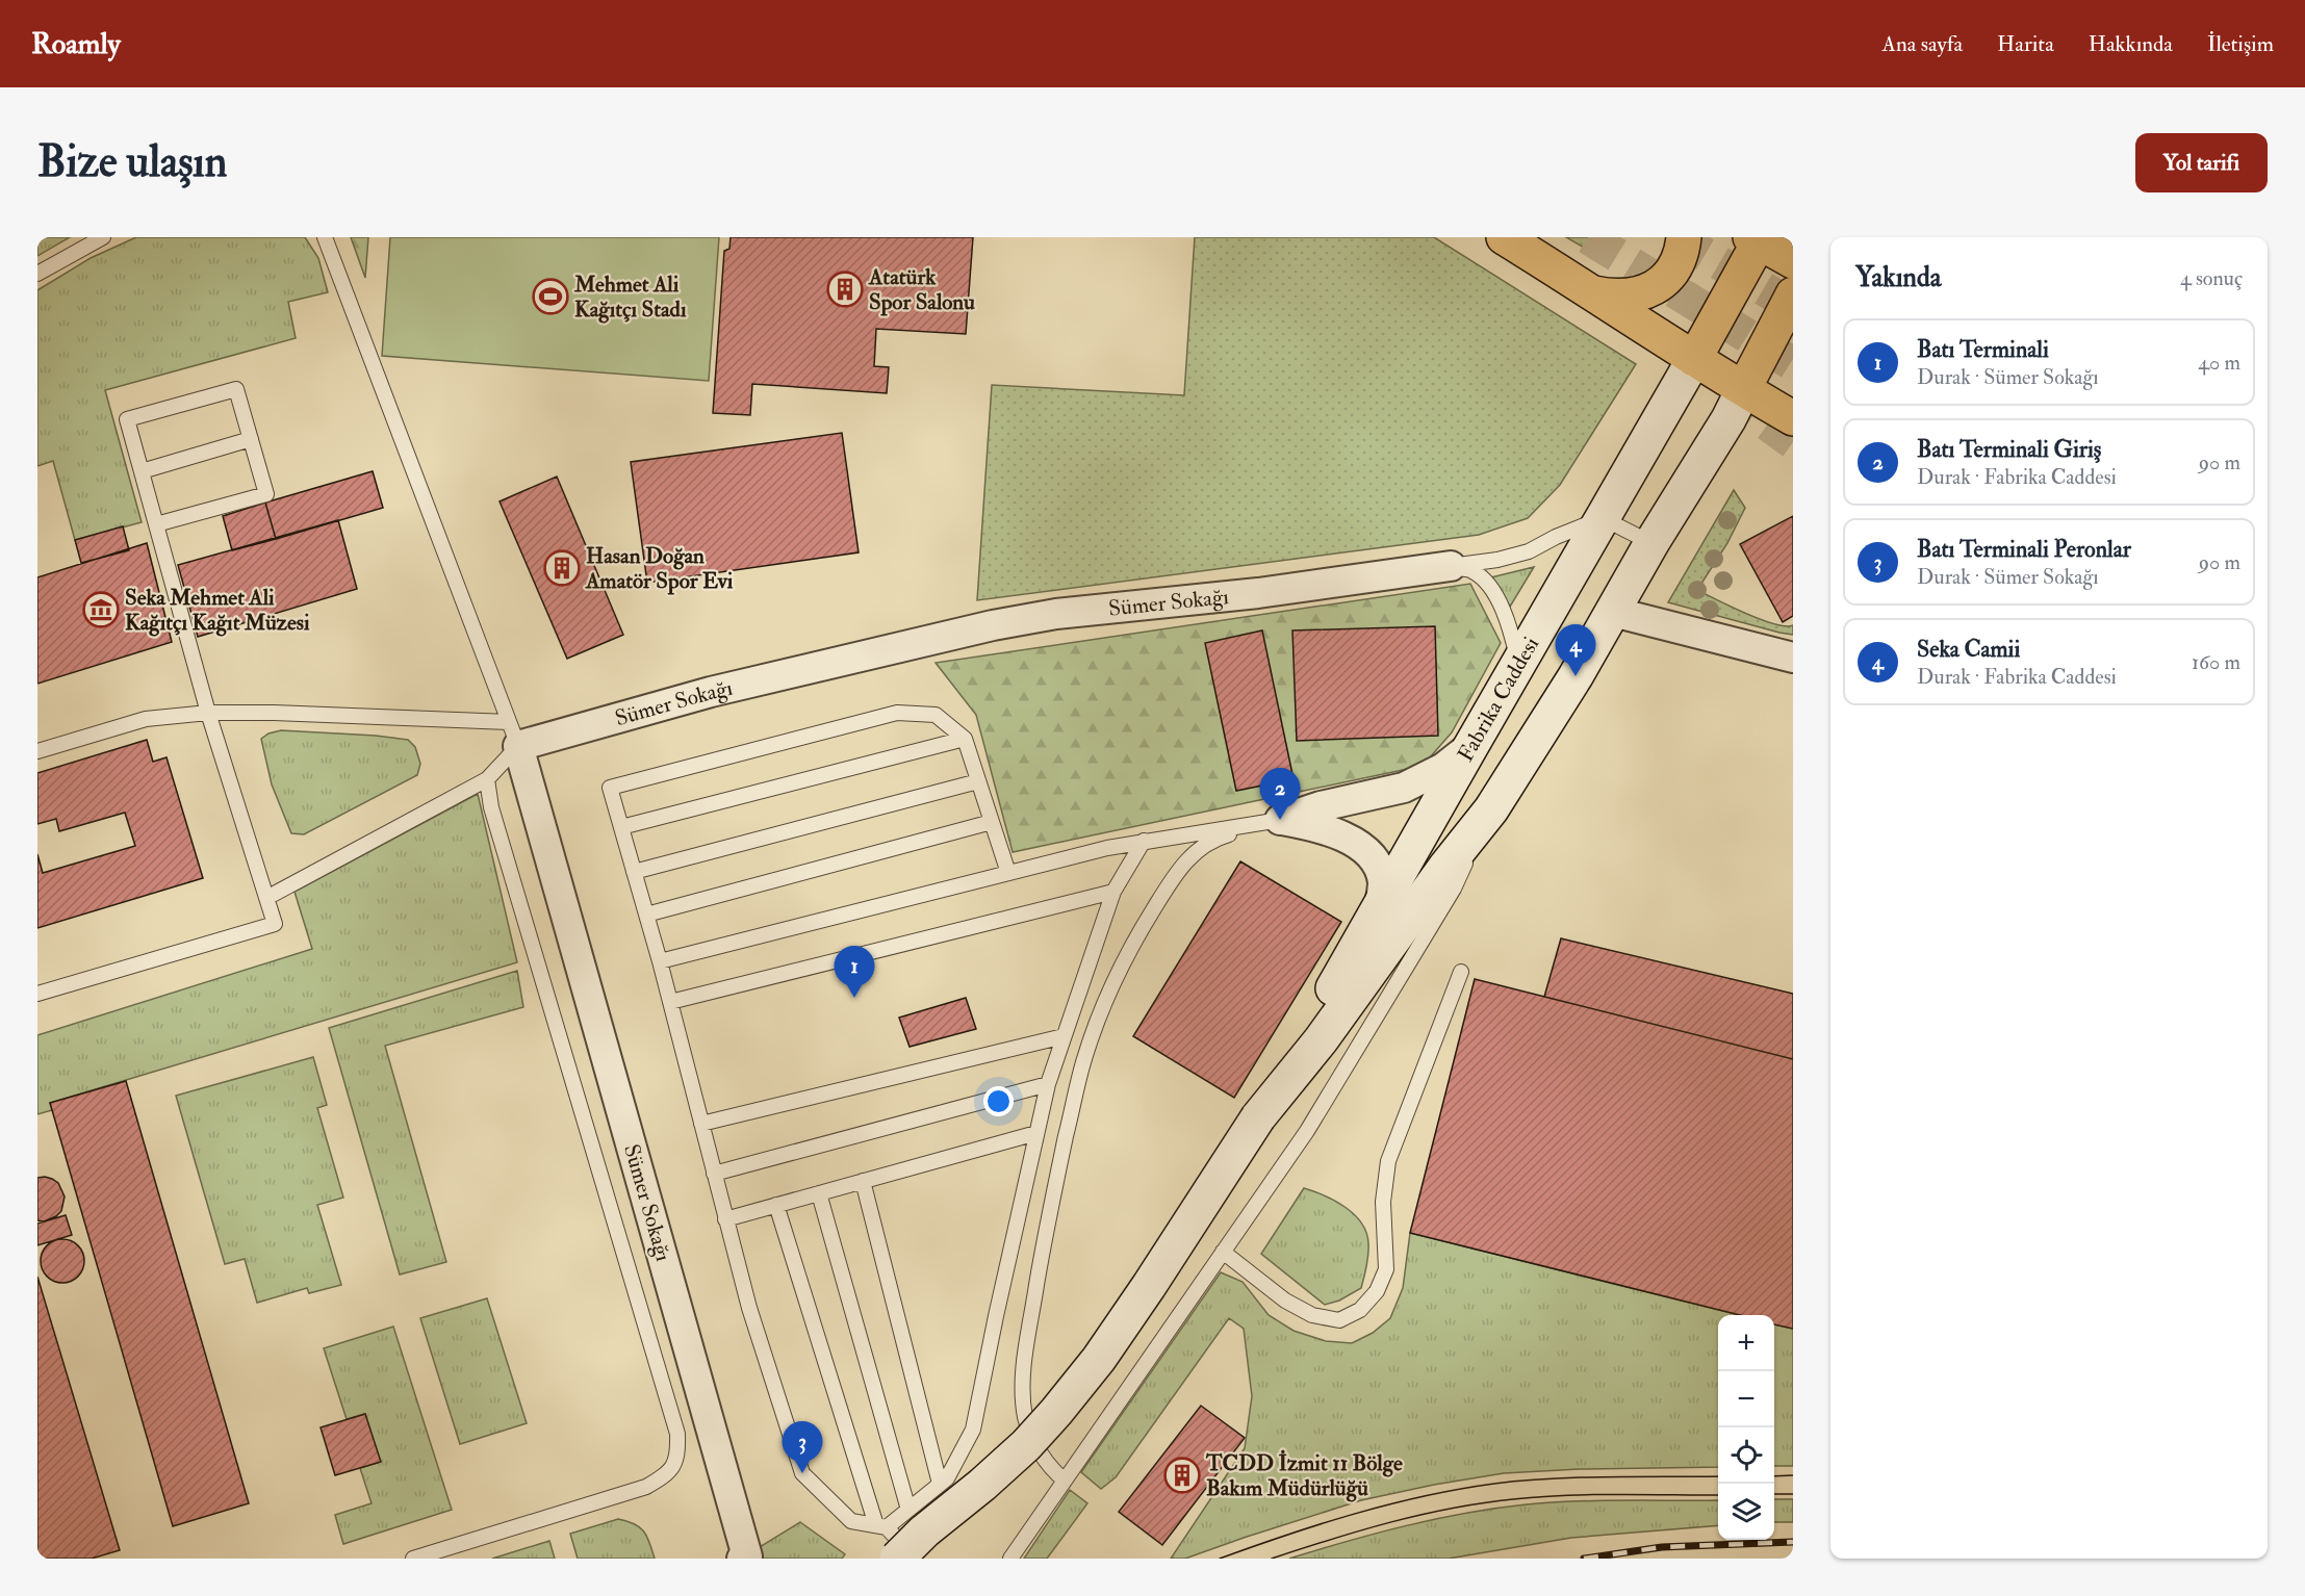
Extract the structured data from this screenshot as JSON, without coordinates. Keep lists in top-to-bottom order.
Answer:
{
  "streets": {
    "main road": ["Fabrika Caddesi"],
    "street": ["Sümer Sokağı"]
  },
  "crossings": [
    ["Sümer Sokağı", "Fabrika Caddesi"]
  ],
  "places": {
    "building": ["Atatürk Spor Salonu", "Hasan Doğan Amatör Spor Evi", "TCDD İzmit 11 Bölge Bakım Müdürlüğü"],
    "sports": ["Mehmet Ali Kağıtçı Stadı"],
    "museum": ["Seka Mehmet Ali Kağıtçı Kağıt Müzesi"]
  },
  "page": {
    "header": "Roamly",
    "nav": [
      "Ana sayfa",
      "Harita",
      "Hakkında",
      "İletişim"
    ],
    "buttons": "Yol tarifi",
    "title": "Bize ulaşın",
    "heading": ["Yakında", "4 sonuç"],
    "list": [
      {
        "mark": "1",
        "name": "Batı Terminali",
        "note": "Durak · Sümer Sokağı",
        "value": "40 m"
      },
      {
        "mark": "2",
        "name": "Batı Terminali Giriş",
        "note": "Durak · Fabrika Caddesi",
        "value": "90 m"
      },
      {
        "mark": "3",
        "name": "Batı Terminali Peronlar",
        "note": "Durak · Sümer Sokağı",
        "value": "90 m"
      },
      {
        "mark": "4",
        "name": "Seka Camii",
        "note": "Durak · Fabrika Caddesi",
        "value": "160 m"
      }
    ],
    "pins": [
      "4",
      "2",
      "1",
      "3"
    ],
    "map_buttons": ["+", "−"]
  }
}
